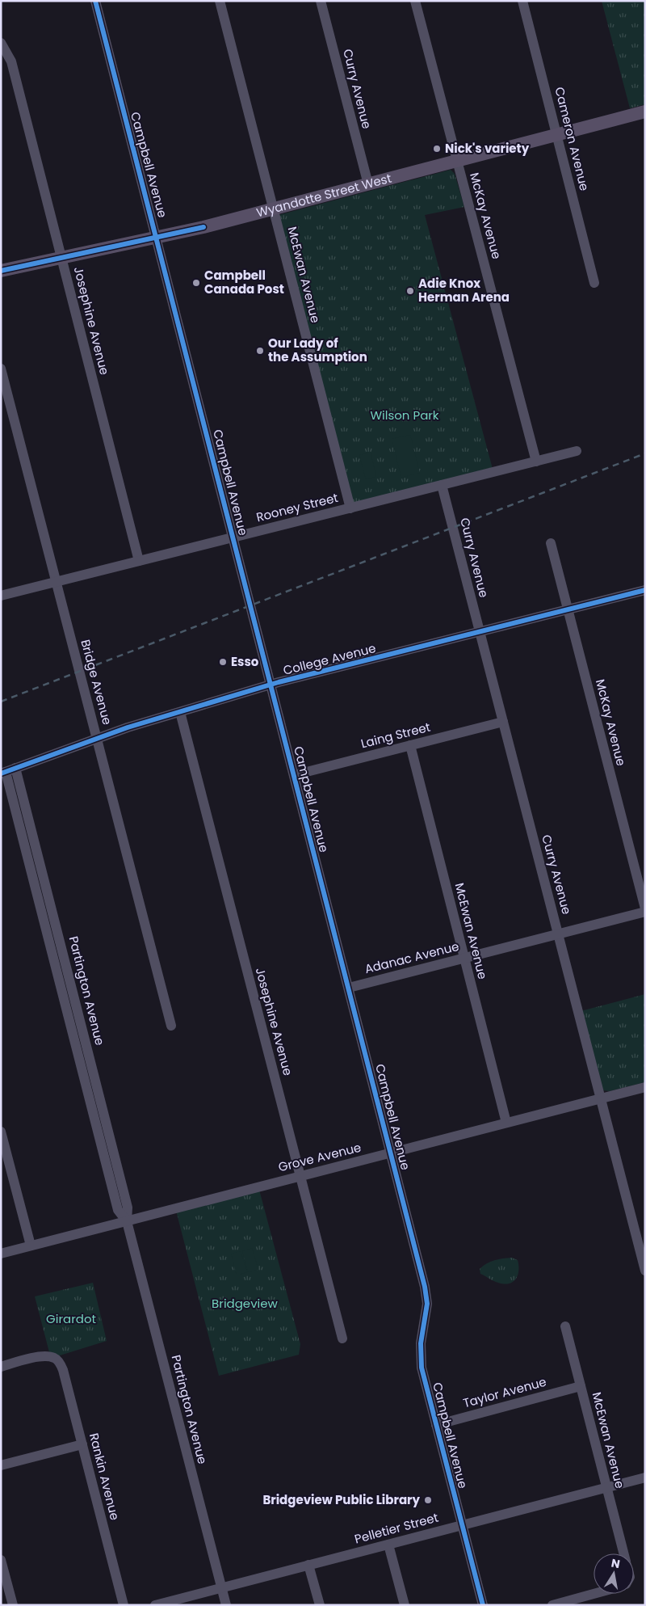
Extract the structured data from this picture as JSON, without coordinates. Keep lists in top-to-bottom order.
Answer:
{
  "streets": {
    "main road": ["Wyandotte Street West"],
    "street": [
      "Curry Avenue",
      "Cameron Avenue",
      "Campbell Avenue",
      "McKay Avenue",
      "McEwan Avenue",
      "Josephine Avenue",
      "Rooney Street",
      "College Avenue",
      "Bridge Avenue",
      "Laing Street",
      "Adanac Avenue",
      "Partington Avenue",
      "Grove Avenue",
      "Taylor Avenue",
      "Rankin Avenue",
      "Pelletier Street"
    ]
  },
  "crossings": [
    ["Curry Avenue", "Wyandotte Street West"],
    ["Curry Avenue", "Rooney Street"],
    ["Curry Avenue", "College Avenue"],
    ["Curry Avenue", "Laing Street"],
    ["Curry Avenue", "Adanac Avenue"],
    ["Curry Avenue", "Grove Avenue"],
    ["Cameron Avenue", "Wyandotte Street West"],
    ["Campbell Avenue", "Wyandotte Street West"],
    ["Campbell Avenue", "Rooney Street"],
    ["Campbell Avenue", "College Avenue"],
    ["Campbell Avenue", "Laing Street"],
    ["Campbell Avenue", "Adanac Avenue"],
    ["Campbell Avenue", "Grove Avenue"],
    ["Campbell Avenue", "Taylor Avenue"],
    ["Campbell Avenue", "Pelletier Street"],
    ["Wyandotte Street West", "McKay Avenue"],
    ["Wyandotte Street West", "McEwan Avenue"],
    ["Wyandotte Street West", "Josephine Avenue"],
    ["McKay Avenue", "Rooney Street"],
    ["McKay Avenue", "College Avenue"],
    ["McKay Avenue", "Adanac Avenue"],
    ["McEwan Avenue", "Rooney Street"],
    ["McEwan Avenue", "Laing Street"],
    ["McEwan Avenue", "Adanac Avenue"],
    ["McEwan Avenue", "Grove Avenue"],
    ["McEwan Avenue", "Taylor Avenue"],
    ["McEwan Avenue", "Pelletier Street"],
    ["Josephine Avenue", "Rooney Street"],
    ["Josephine Avenue", "College Avenue"],
    ["Josephine Avenue", "Grove Avenue"],
    ["Rooney Street", "Bridge Avenue"],
    ["College Avenue", "Bridge Avenue"],
    ["College Avenue", "Partington Avenue"],
    ["Partington Avenue", "Grove Avenue"],
    ["Partington Avenue", "Pelletier Street"]
  ],
  "parks": ["Wilson Park", "Bridgeview", "Girardot"],
  "places": [
    "Nick's variety",
    "Campbell Canada Post",
    "Adie Knox Herman Arena",
    "Our Lady of the Assumption",
    "Esso",
    "Bridgeview Public Library"
  ],
  "north": "top"
}
